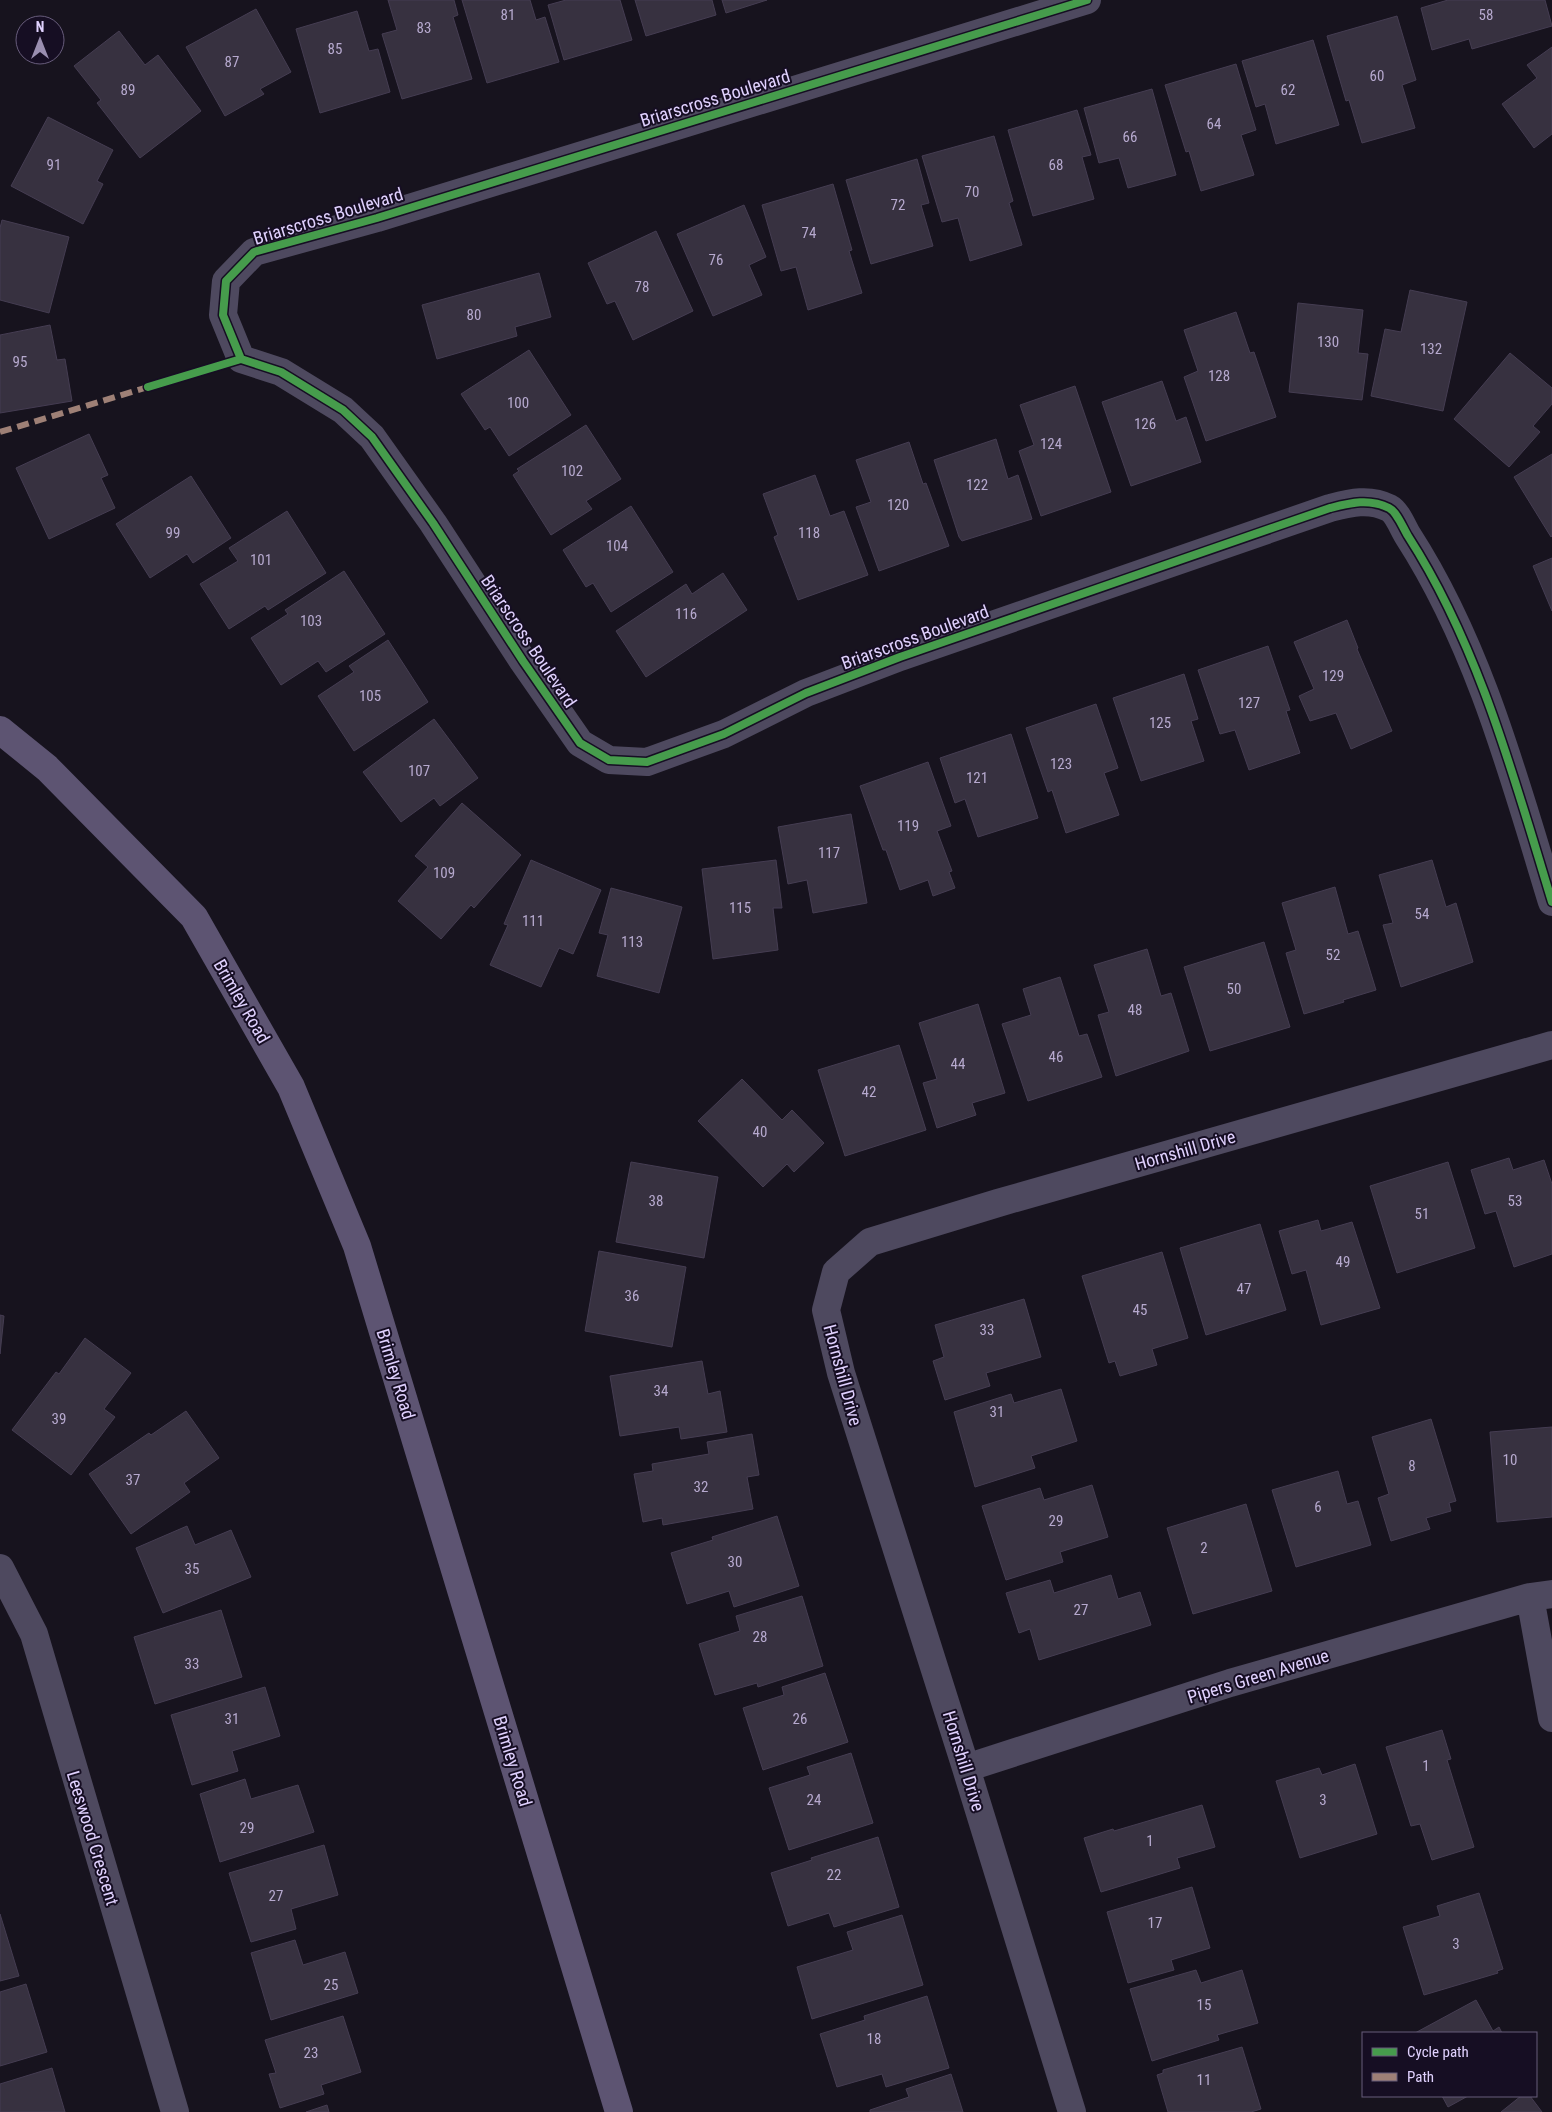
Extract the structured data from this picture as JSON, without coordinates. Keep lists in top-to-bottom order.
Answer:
{
  "streets": {
    "main road": ["Brimley Road"],
    "street": [
      "Briarscross Boulevard",
      "Hornshill Drive",
      "Pipers Green Avenue",
      "Leeswood Crescent"
    ]
  },
  "crossings": [
    ["Hornshill Drive", "Pipers Green Avenue"]
  ],
  "house_numbers": [
    "81",
    "58",
    "83",
    "85",
    "87",
    "60",
    "89",
    "62",
    "64",
    "66",
    "91",
    "68",
    "70",
    "72",
    "74",
    "76",
    "78",
    "80",
    "130",
    "132",
    "95",
    "128",
    "100",
    "126",
    "124",
    "102",
    "122",
    "120",
    "99",
    "118",
    "104",
    "101",
    "116",
    "103",
    "129",
    "105",
    "127",
    "125",
    "123",
    "107",
    "121",
    "119",
    "117",
    "109",
    "115",
    "54",
    "111",
    "113",
    "52",
    "50",
    "48",
    "46",
    "44",
    "42",
    "40",
    "38",
    "53",
    "51",
    "49",
    "47",
    "36",
    "45",
    "33",
    "34",
    "31",
    "39",
    "10",
    "8",
    "37",
    "32",
    "6",
    "29",
    "2",
    "30",
    "35",
    "27",
    "28",
    "33",
    "31",
    "26",
    "1",
    "24",
    "3",
    "29",
    "1",
    "22",
    "27",
    "17",
    "3",
    "25",
    "15",
    "18",
    "23",
    "11"
  ],
  "legend": ["Cycle path", "Path"],
  "north": "top"
}
